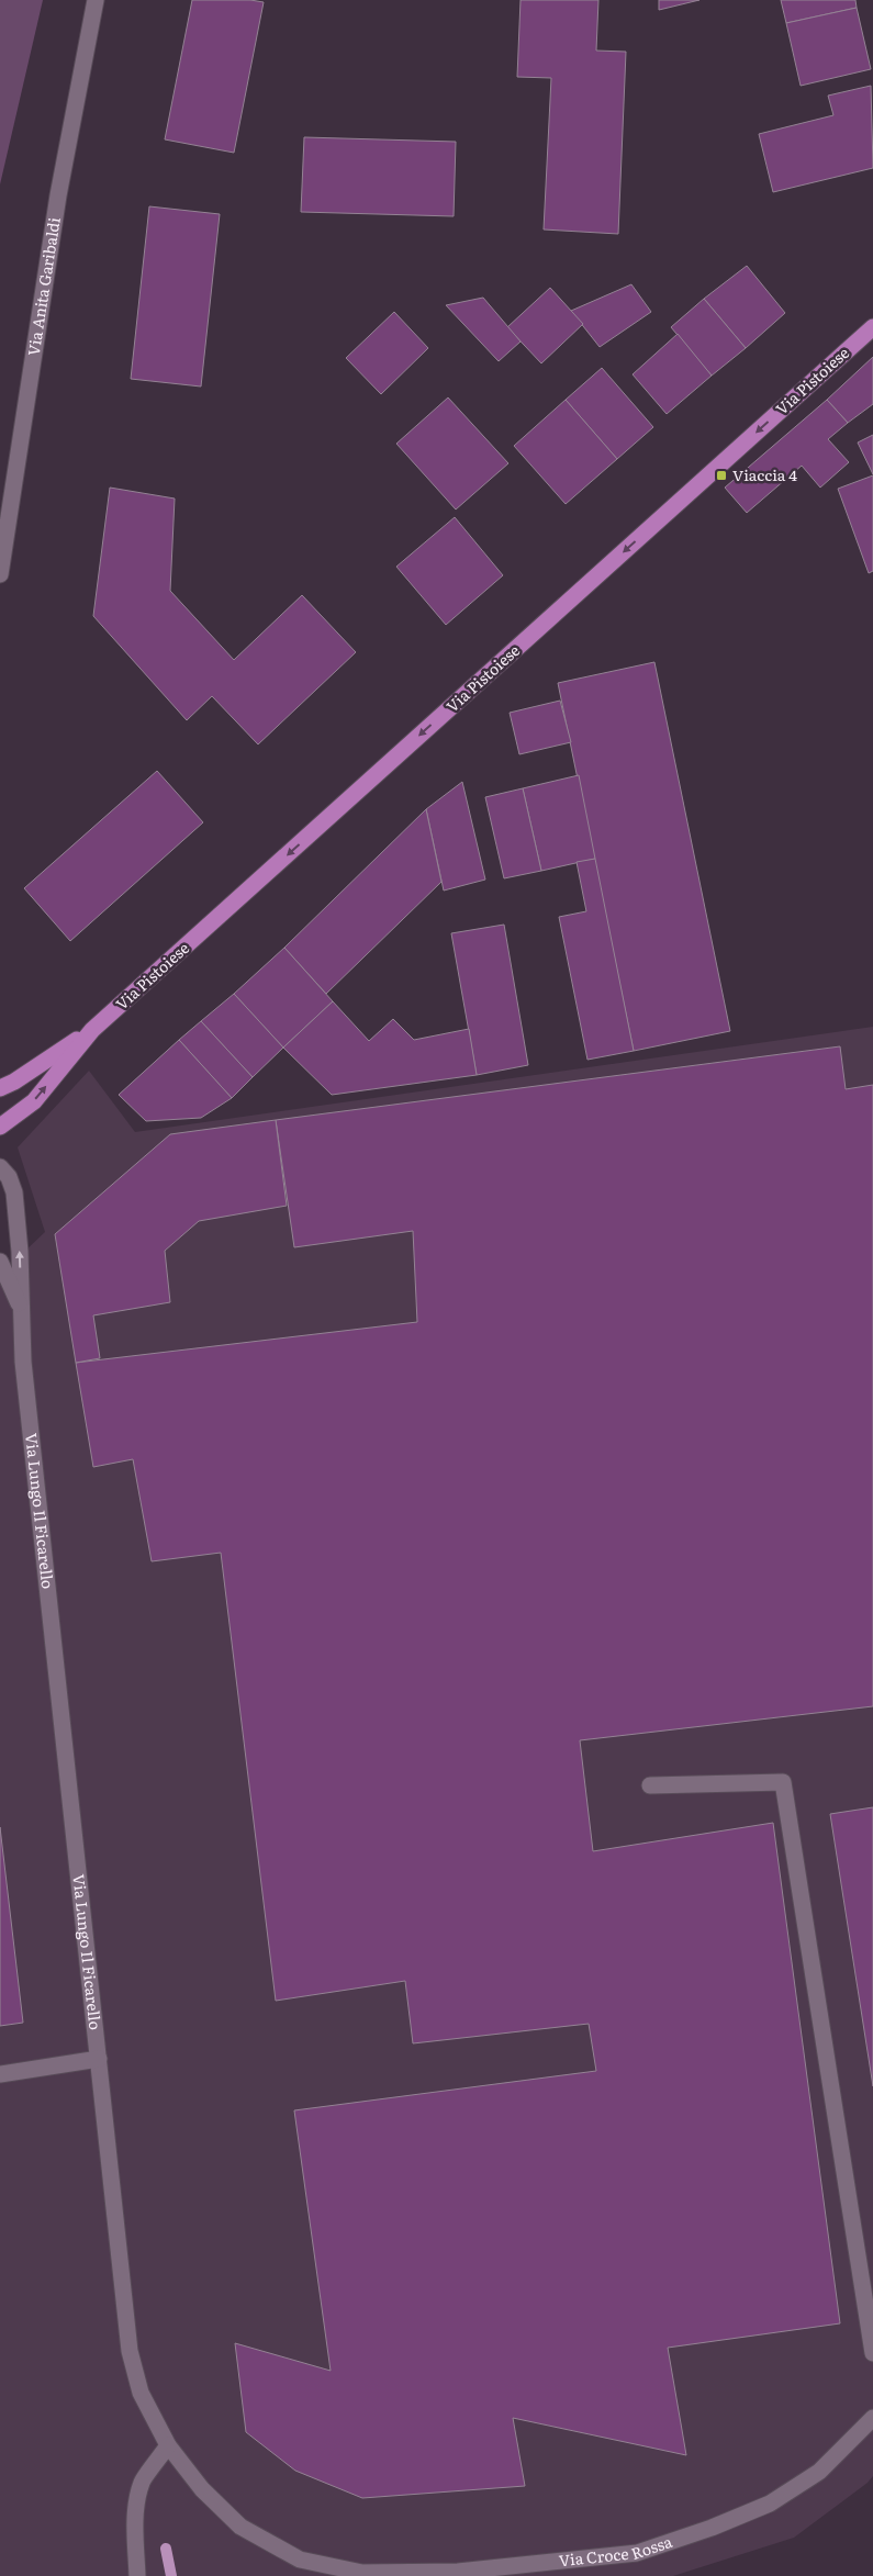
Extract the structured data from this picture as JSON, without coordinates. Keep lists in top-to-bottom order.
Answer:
{
  "streets": {
    "main road": ["Via Pistoiese"],
    "street": ["Via Anita Garibaldi", "Via Lungo Il Ficarello", "Via Croce Rossa"]
  },
  "crossings": [
    ["Via Lungo Il Ficarello", "Via Croce Rossa"]
  ],
  "places": {
    "transit": ["Viaccia 4"]
  }
}
